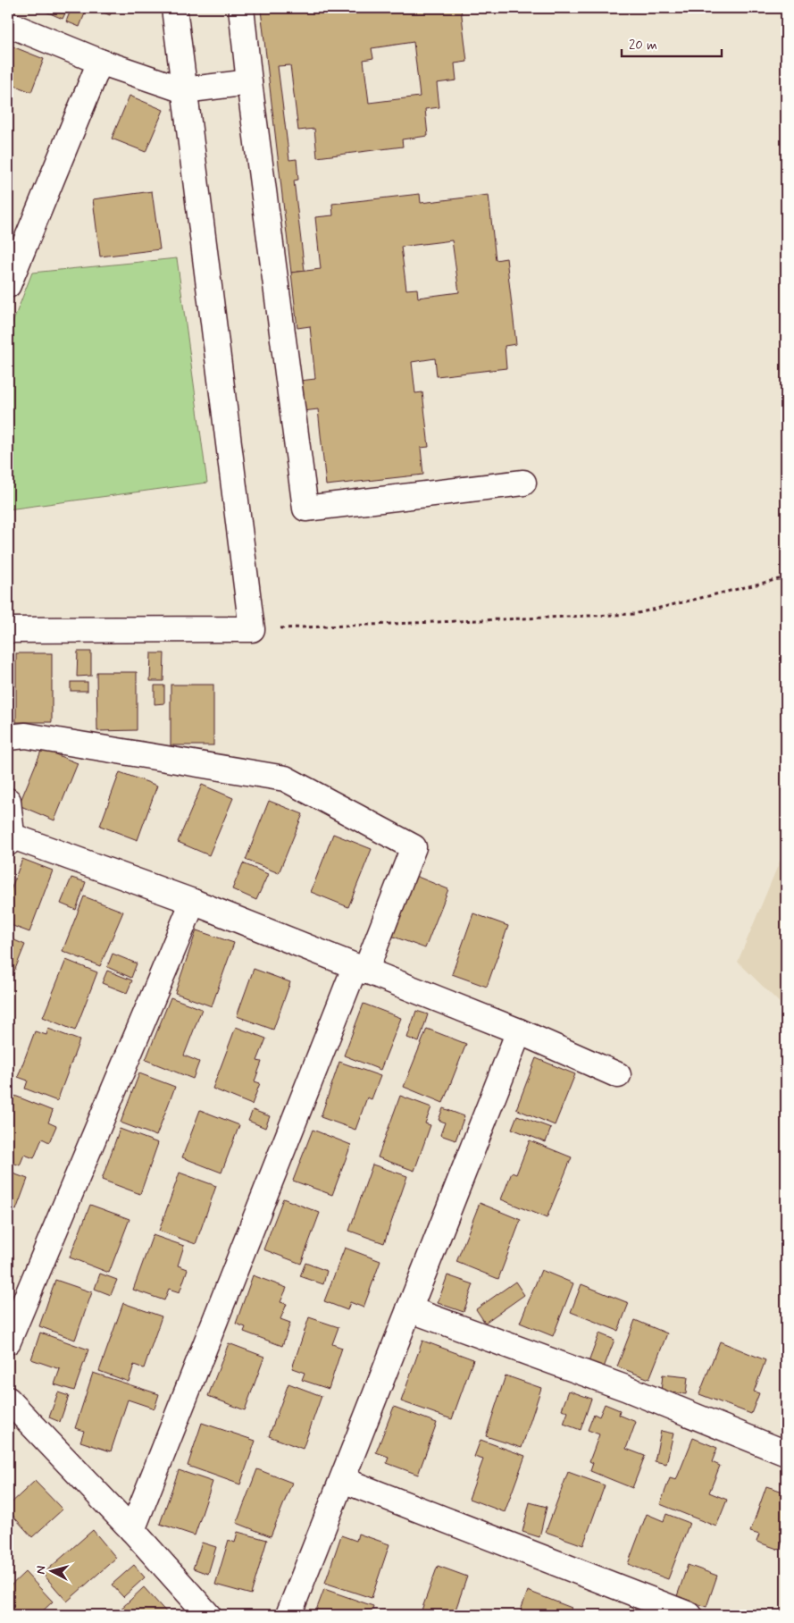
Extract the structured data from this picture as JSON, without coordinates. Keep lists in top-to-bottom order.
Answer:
{
  "scale_bar": "20 m",
  "north": "left"
}
